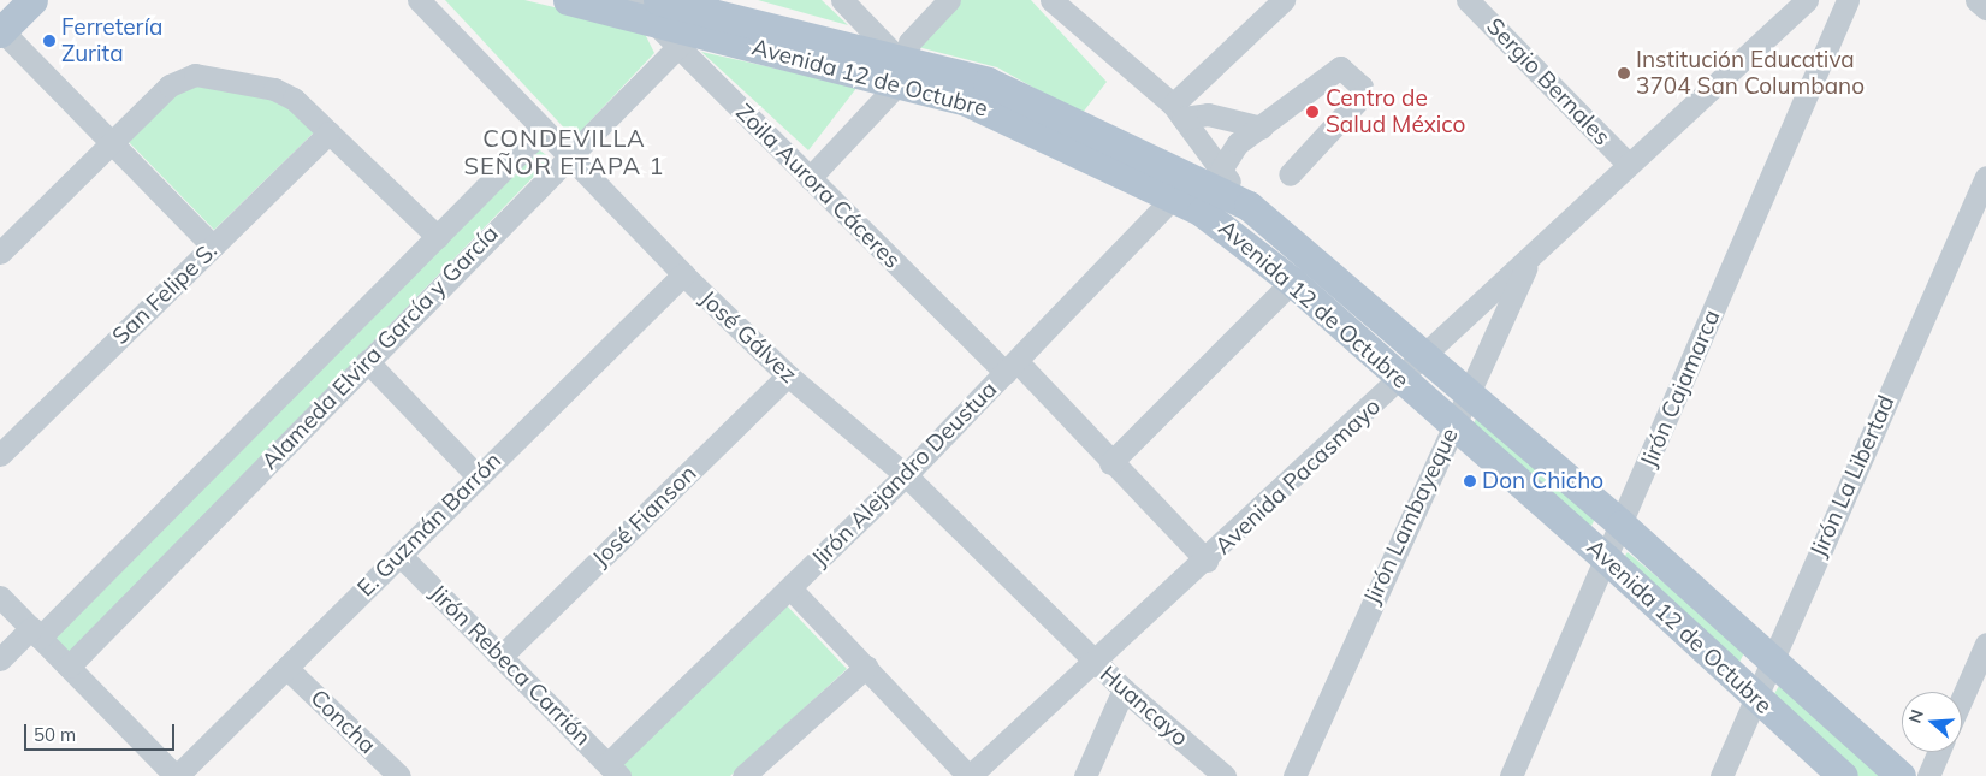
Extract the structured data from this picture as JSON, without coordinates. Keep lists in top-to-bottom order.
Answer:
{
  "streets": {
    "main road": ["Avenida 12 de Octubre"],
    "street": [
      "Sergio Bernales",
      "Zoila Aurora Cáceres",
      "San Felipe S.",
      "José Gálvez",
      "Alameda Elvira García y García",
      "Jirón Cajamarca",
      "Jirón Alejandro Deustua",
      "Avenida Pacasmayo",
      "Jirón La Libertad",
      "José Fianson",
      "Jirón Lambayeque",
      "E. Guzmán Barrón",
      "Jirón Rebeca Carrión",
      "Huancayo",
      "Concha"
    ]
  },
  "crossings": [
    ["Avenida 12 de Octubre", "Zoila Aurora Cáceres"],
    ["Avenida 12 de Octubre", "Alameda Elvira García y García"],
    ["Avenida 12 de Octubre", "Jirón Cajamarca"],
    ["Avenida 12 de Octubre", "Jirón Alejandro Deustua"],
    ["Avenida 12 de Octubre", "Avenida Pacasmayo"],
    ["Avenida 12 de Octubre", "Jirón La Libertad"],
    ["Avenida 12 de Octubre", "Jirón Lambayeque"],
    ["Sergio Bernales", "Avenida Pacasmayo"],
    ["Zoila Aurora Cáceres", "Alameda Elvira García y García"],
    ["Zoila Aurora Cáceres", "Jirón Alejandro Deustua"],
    ["Zoila Aurora Cáceres", "Avenida Pacasmayo"],
    ["José Gálvez", "Alameda Elvira García y García"],
    ["José Gálvez", "Jirón Alejandro Deustua"],
    ["José Gálvez", "Avenida Pacasmayo"],
    ["José Gálvez", "José Fianson"],
    ["José Gálvez", "E. Guzmán Barrón"],
    ["José Gálvez", "Huancayo"],
    ["Jirón Alejandro Deustua", "Jirón Rebeca Carrión"],
    ["Avenida Pacasmayo", "Jirón Lambayeque"],
    ["Avenida Pacasmayo", "Huancayo"],
    ["José Fianson", "Jirón Rebeca Carrión"],
    ["E. Guzmán Barrón", "Jirón Rebeca Carrión"],
    ["E. Guzmán Barrón", "Concha"]
  ],
  "districts": ["CONDEVILLA SEÑOR ETAPA 1"],
  "places": [
    "Ferretería Zurita",
    "Institución Educativa 3704 San Columbano",
    "Centro de Salud México",
    "Don Chicho"
  ],
  "scale_bar": "50 m",
  "north": "left"
}
